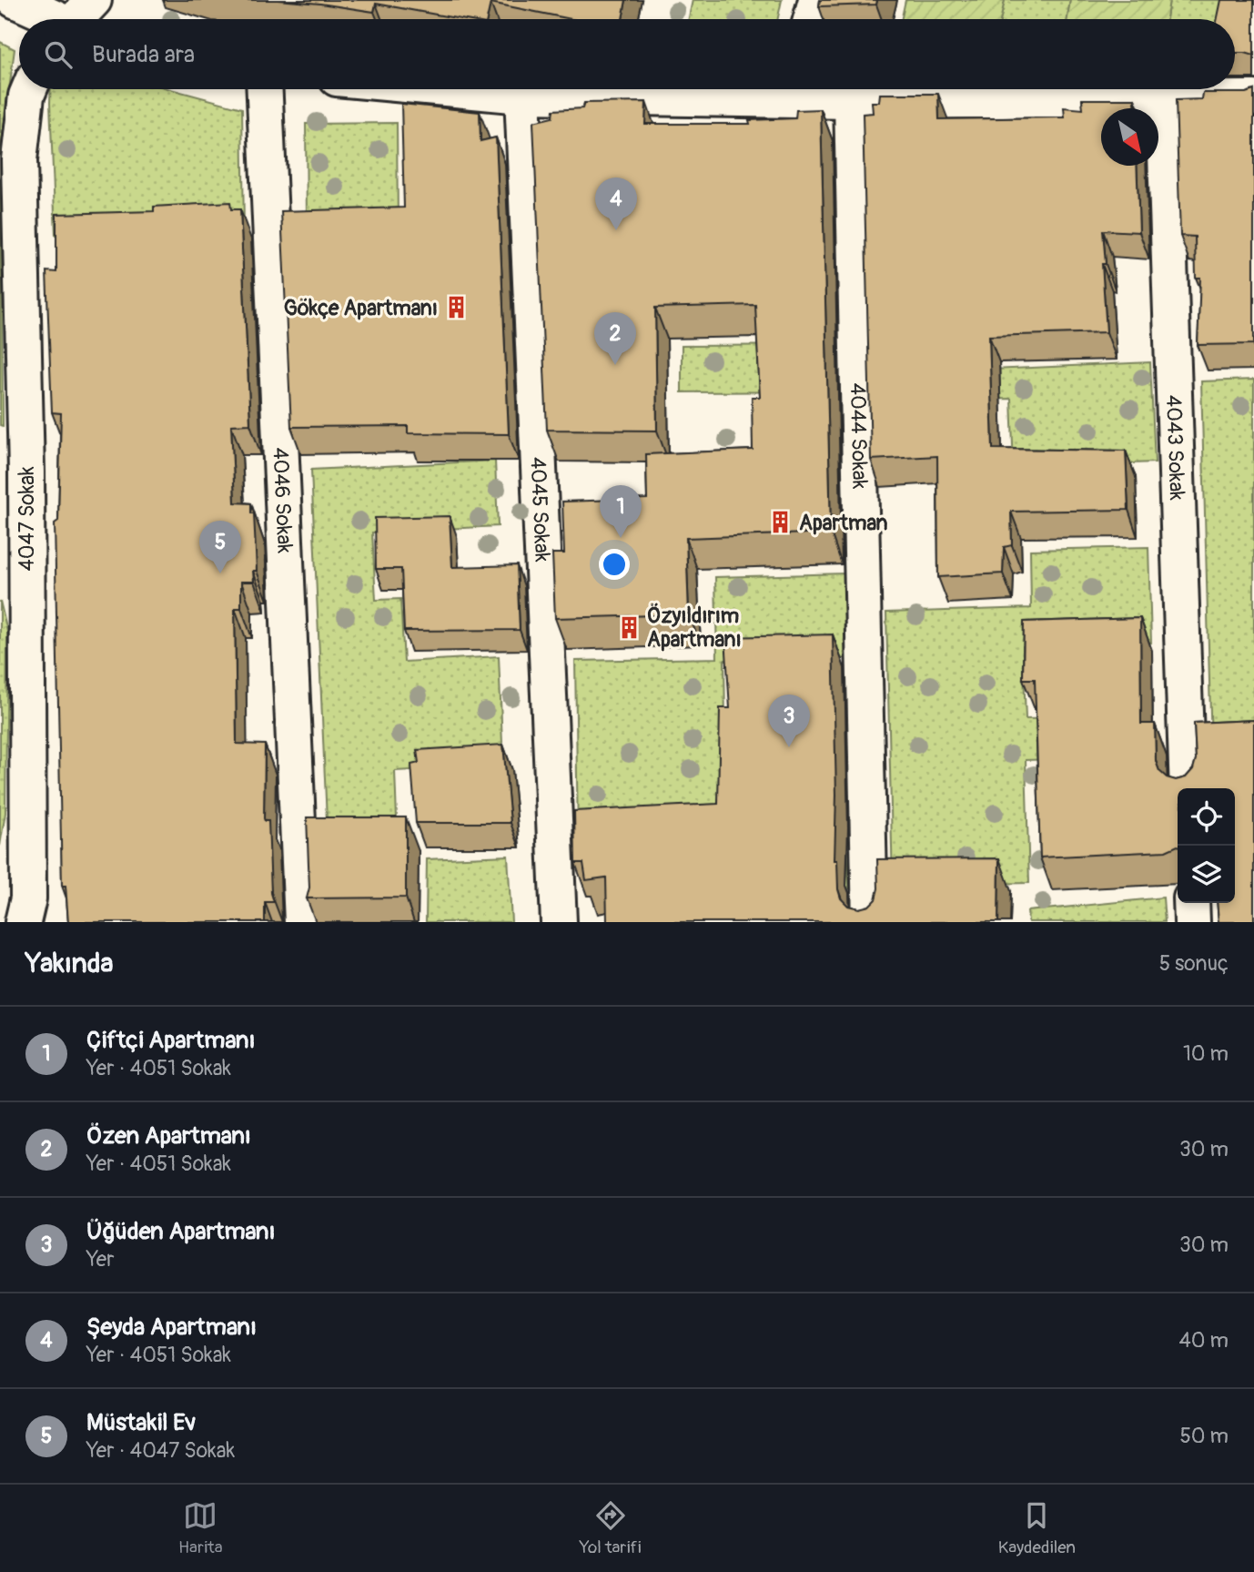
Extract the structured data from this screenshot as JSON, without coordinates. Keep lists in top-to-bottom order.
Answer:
{
  "streets": {
    "street": [
      "4044 Sokak",
      "4043 Sokak",
      "4046 Sokak",
      "4045 Sokak",
      "4047 Sokak"
    ]
  },
  "places": {
    "building": ["Gökçe Apartmanı", "Apartman", "Özyıldırım Apartmanı"]
  },
  "north": "bottom right",
  "page": {
    "search": "Burada ara",
    "pins": [
      "4",
      "2",
      "1",
      "5",
      "3"
    ],
    "heading": ["Yakında", "5 sonuç"],
    "list": [
      {
        "mark": "1",
        "name": "Çiftçi Apartmanı",
        "note": "Yer · 4051 Sokak",
        "value": "10 m"
      },
      {
        "mark": "2",
        "name": "Özen Apartmanı",
        "note": "Yer · 4051 Sokak",
        "value": "30 m"
      },
      {
        "mark": "3",
        "name": "Üğüden Apartmanı",
        "note": "Yer",
        "value": "30 m"
      },
      {
        "mark": "4",
        "name": "Şeyda Apartmanı",
        "note": "Yer · 4051 Sokak",
        "value": "40 m"
      },
      {
        "mark": "5",
        "name": "Müstakil Ev",
        "note": "Yer · 4047 Sokak",
        "value": "50 m"
      }
    ],
    "nav": ["Harita", "Yol tarifi", "Kaydedilen"]
  }
}
